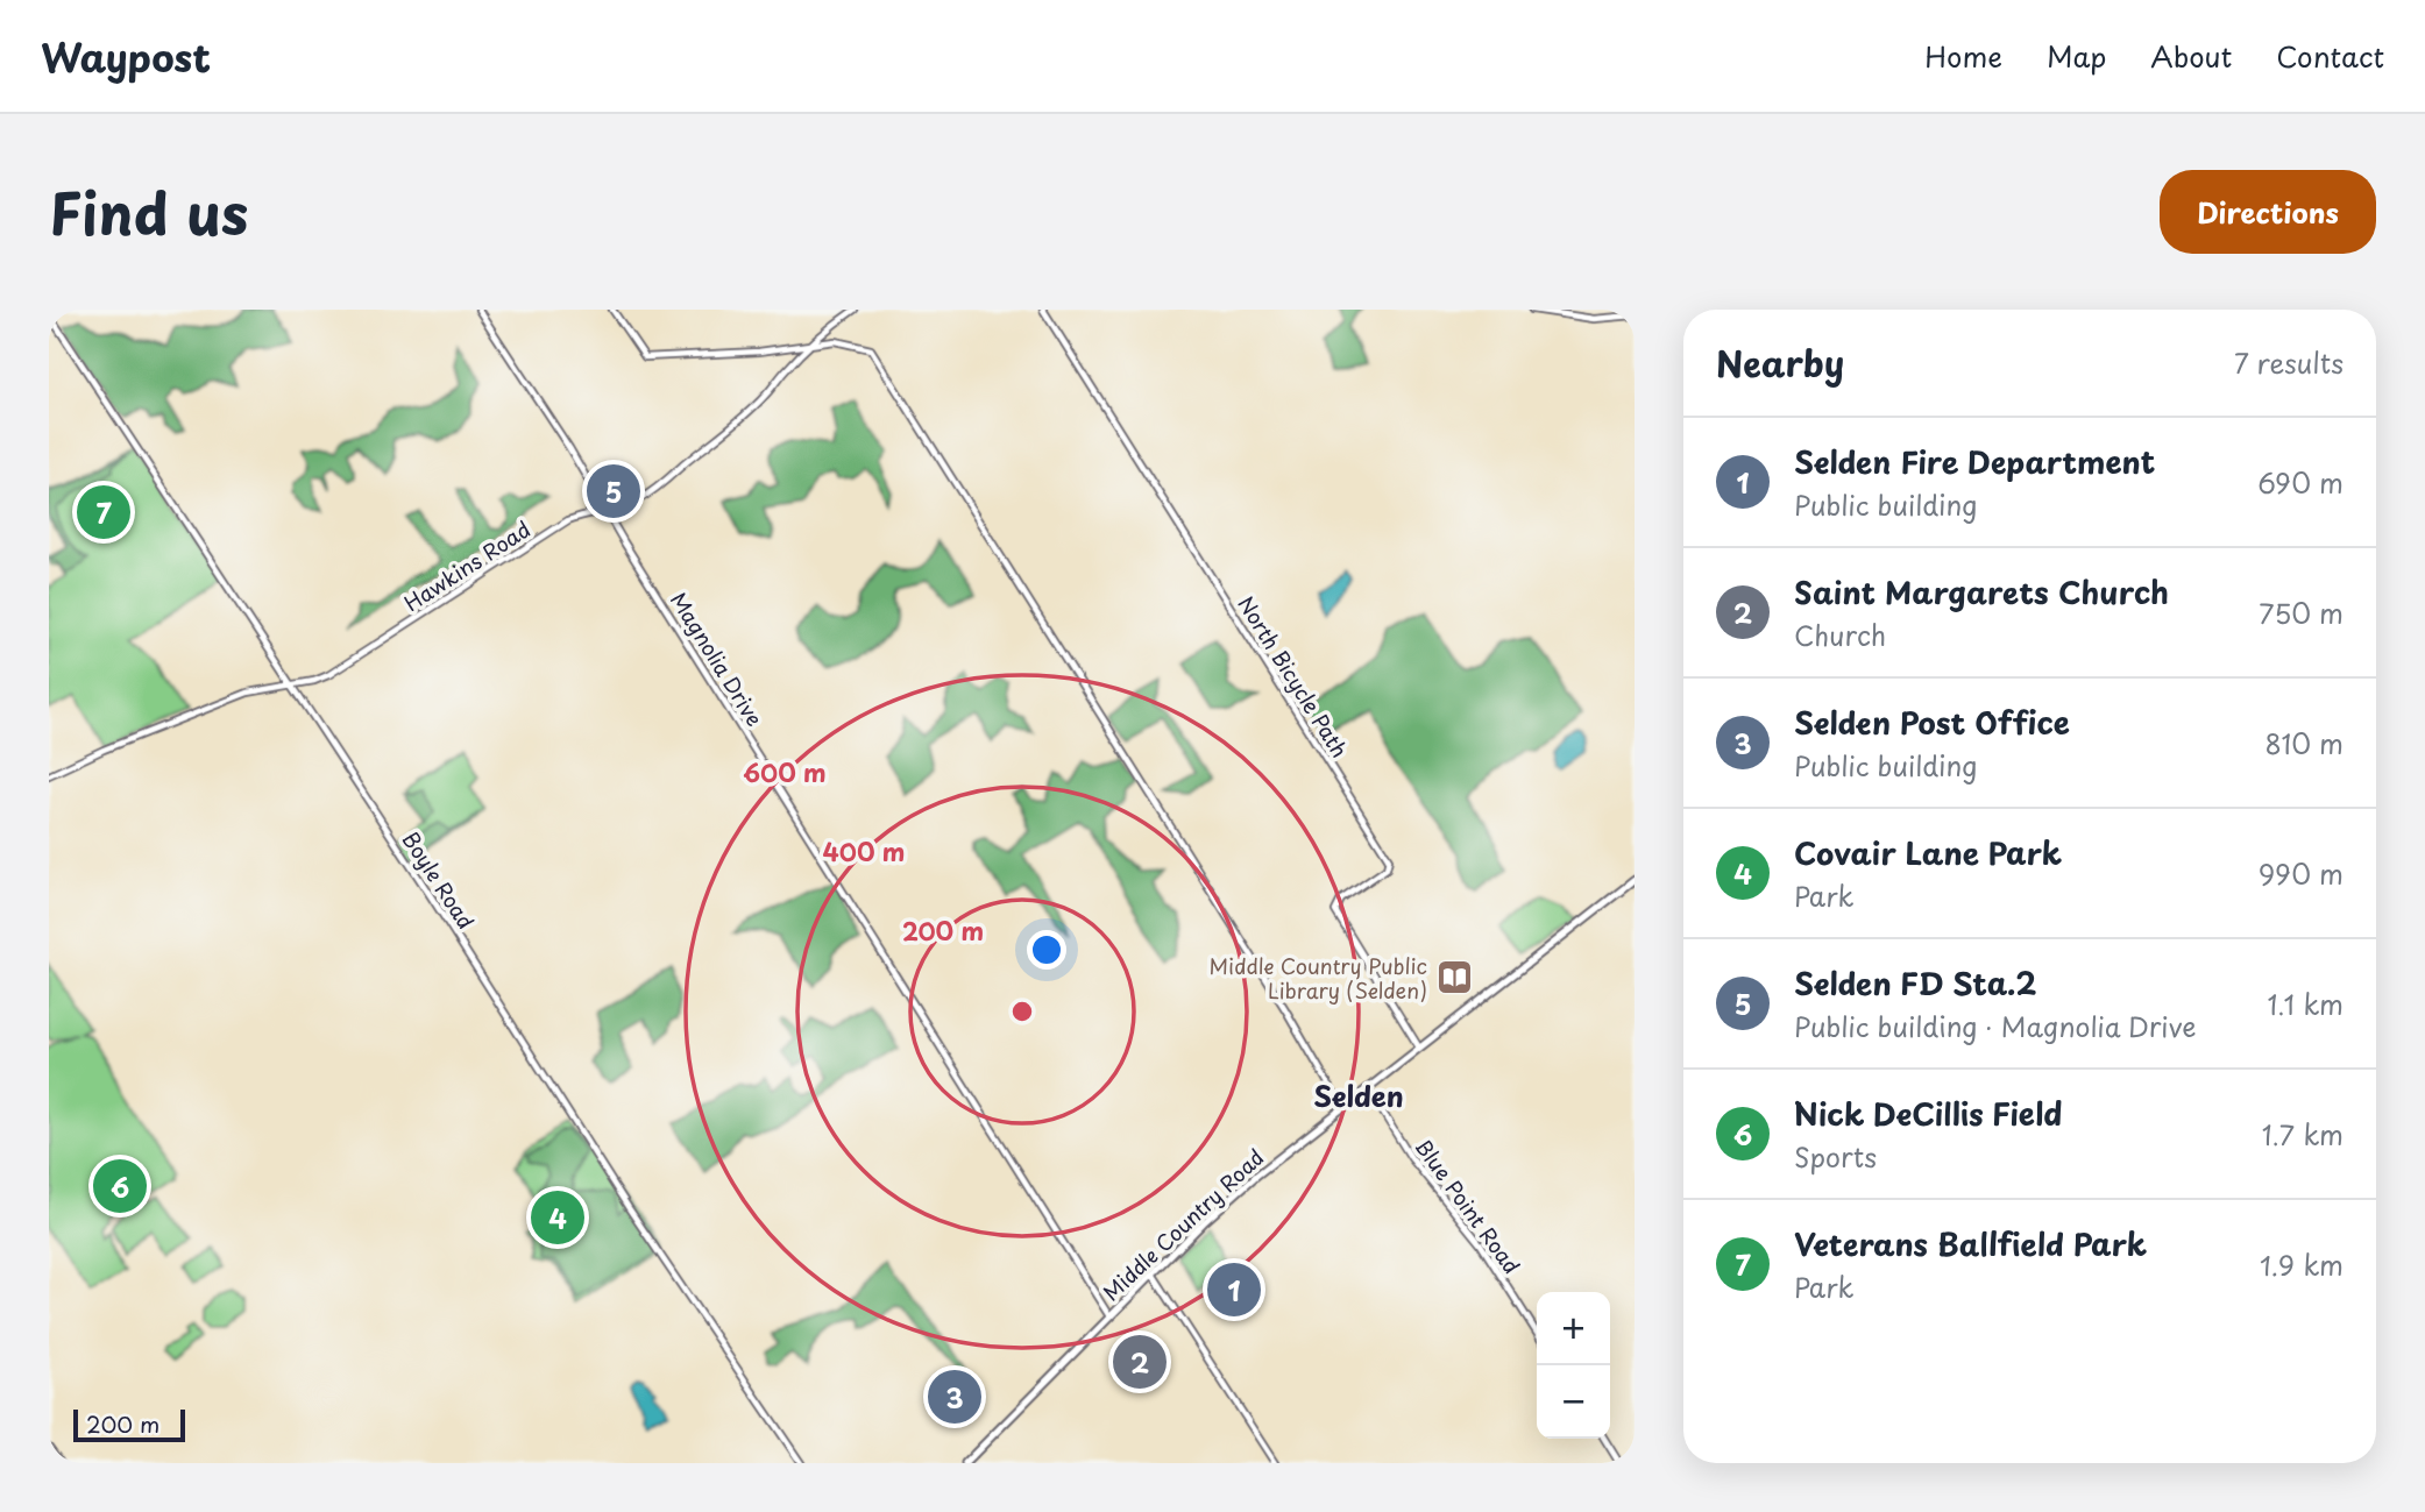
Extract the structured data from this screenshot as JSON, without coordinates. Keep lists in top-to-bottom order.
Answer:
{
  "streets": {
    "main road": ["Middle Country Road"],
    "street": [
      "Hawkins Road",
      "Magnolia Drive",
      "North Bicycle Path",
      "Boyle Road",
      "Blue Point Road"
    ]
  },
  "crossings": [
    ["Hawkins Road", "Magnolia Drive"],
    ["Hawkins Road", "Boyle Road"],
    ["Magnolia Drive", "Middle Country Road"],
    ["North Bicycle Path", "Middle Country Road"],
    ["Blue Point Road", "Middle Country Road"]
  ],
  "districts": ["Selden"],
  "places": {
    "library": ["Middle Country Public Library (Selden)"]
  },
  "scale_bar": "200 m",
  "page": {
    "header": "Waypost",
    "nav": [
      "Home",
      "Map",
      "About",
      "Contact"
    ],
    "title": "Find us",
    "buttons": "Directions",
    "heading": ["Nearby", "7 results"],
    "list": [
      {
        "mark": "1",
        "name": "Selden Fire Department",
        "note": "Public building",
        "value": "690 m"
      },
      {
        "mark": "2",
        "name": "Saint Margarets Church",
        "note": "Church",
        "value": "750 m"
      },
      {
        "mark": "3",
        "name": "Selden Post Office",
        "note": "Public building",
        "value": "810 m"
      },
      {
        "mark": "4",
        "name": "Covair Lane Park",
        "note": "Park",
        "value": "990 m"
      },
      {
        "mark": "5",
        "name": "Selden FD Sta.2",
        "note": "Public building · Magnolia Drive",
        "value": "1.1 km"
      },
      {
        "mark": "6",
        "name": "Nick DeCillis Field",
        "note": "Sports",
        "value": "1.7 km"
      },
      {
        "mark": "7",
        "name": "Veterans Ballfield Park",
        "note": "Park",
        "value": "1.9 km"
      }
    ],
    "pins": [
      "5",
      "7",
      "6",
      "4",
      "1",
      "2",
      "3"
    ],
    "map_buttons": ["+", "−"],
    "scale": "200 m"
  },
  "rings": ["600 m", "400 m", "200 m"]
}
